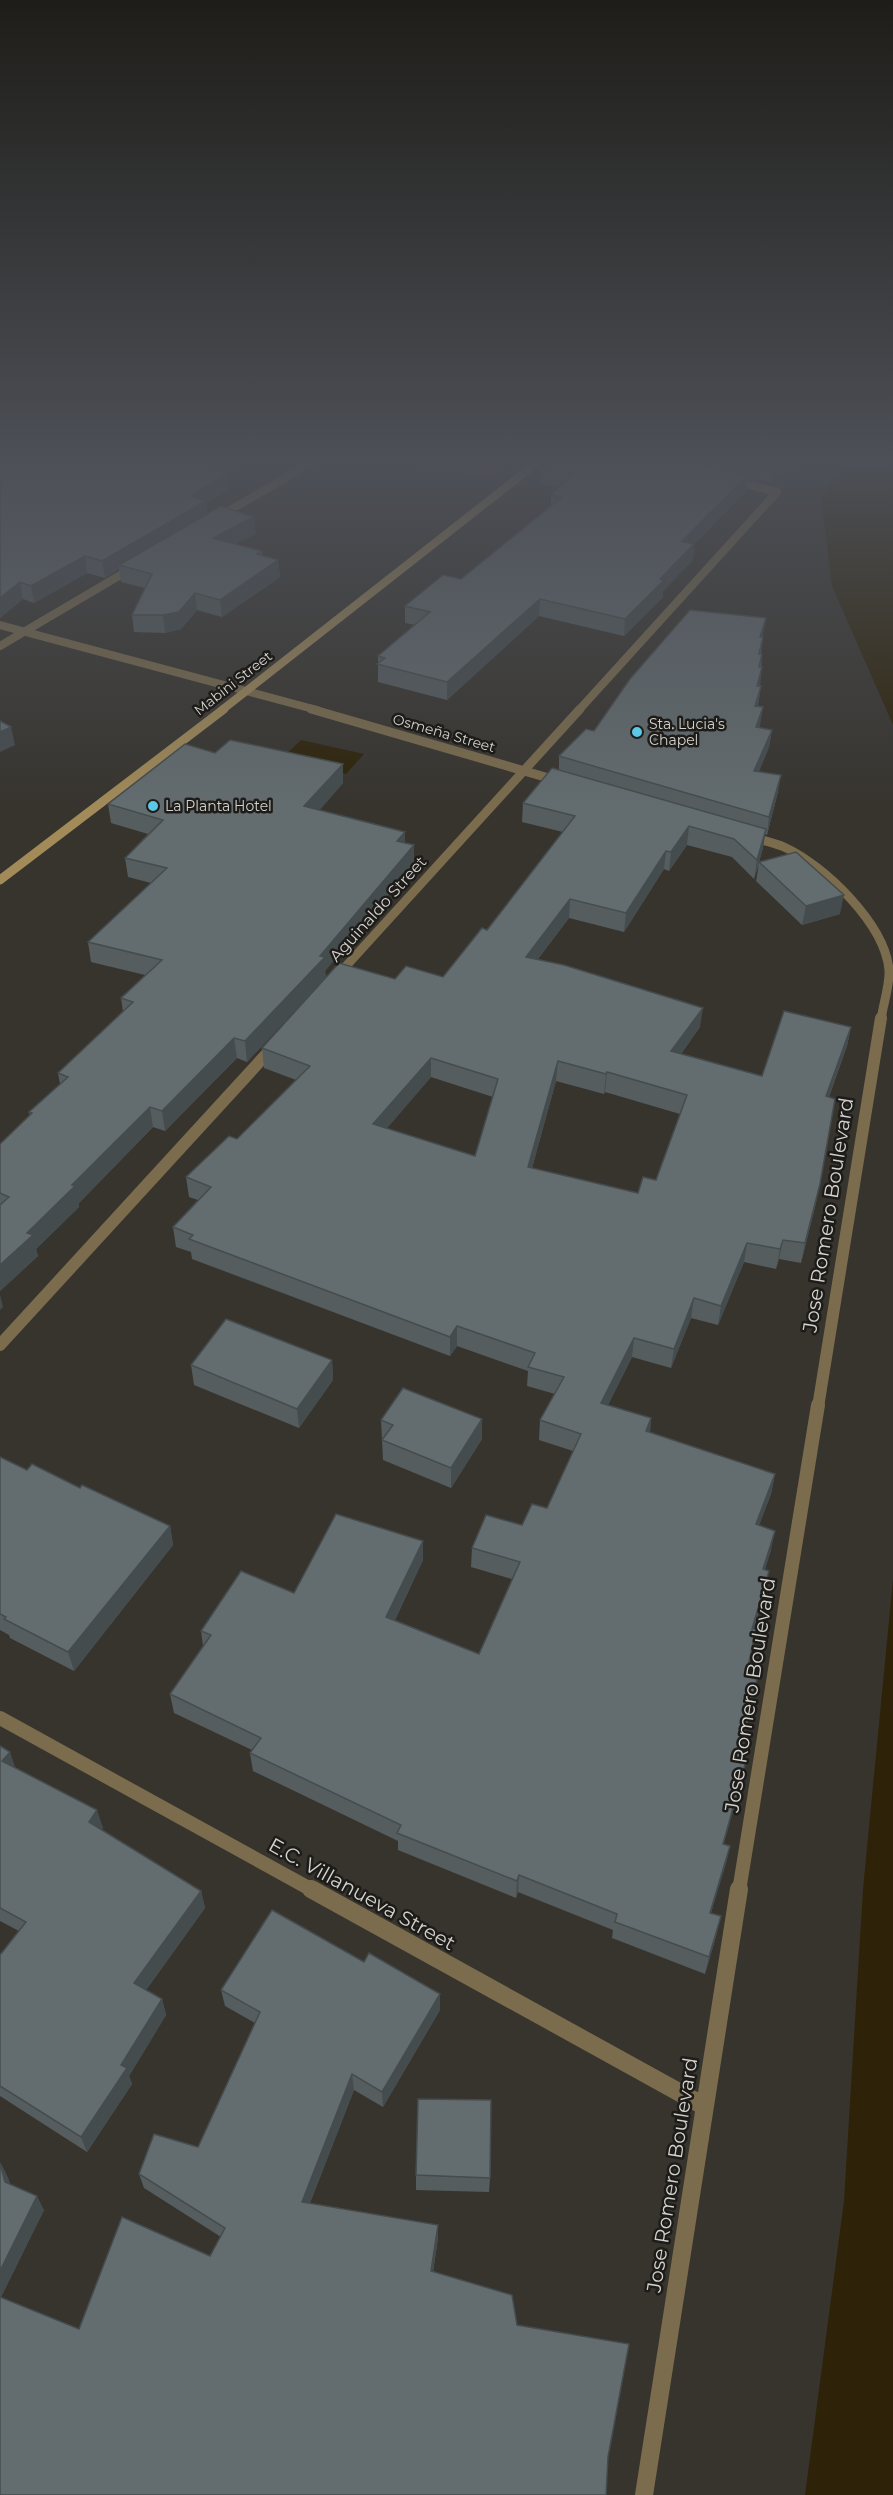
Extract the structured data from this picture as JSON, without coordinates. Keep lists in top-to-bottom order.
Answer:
{
  "streets": {
    "street": [
      "Mabini Street",
      "Osmeña Street",
      "Aguinaldo Street",
      "Jose Romero Boulevard",
      "E.C. Villanueva Street"
    ]
  },
  "crossings": [
    ["Mabini Street", "Osmeña Street"],
    ["Osmeña Street", "Aguinaldo Street"],
    ["Jose Romero Boulevard", "E.C. Villanueva Street"]
  ],
  "places": ["Sta. Lucia's Chapel", "La Planta Hotel"]
}
